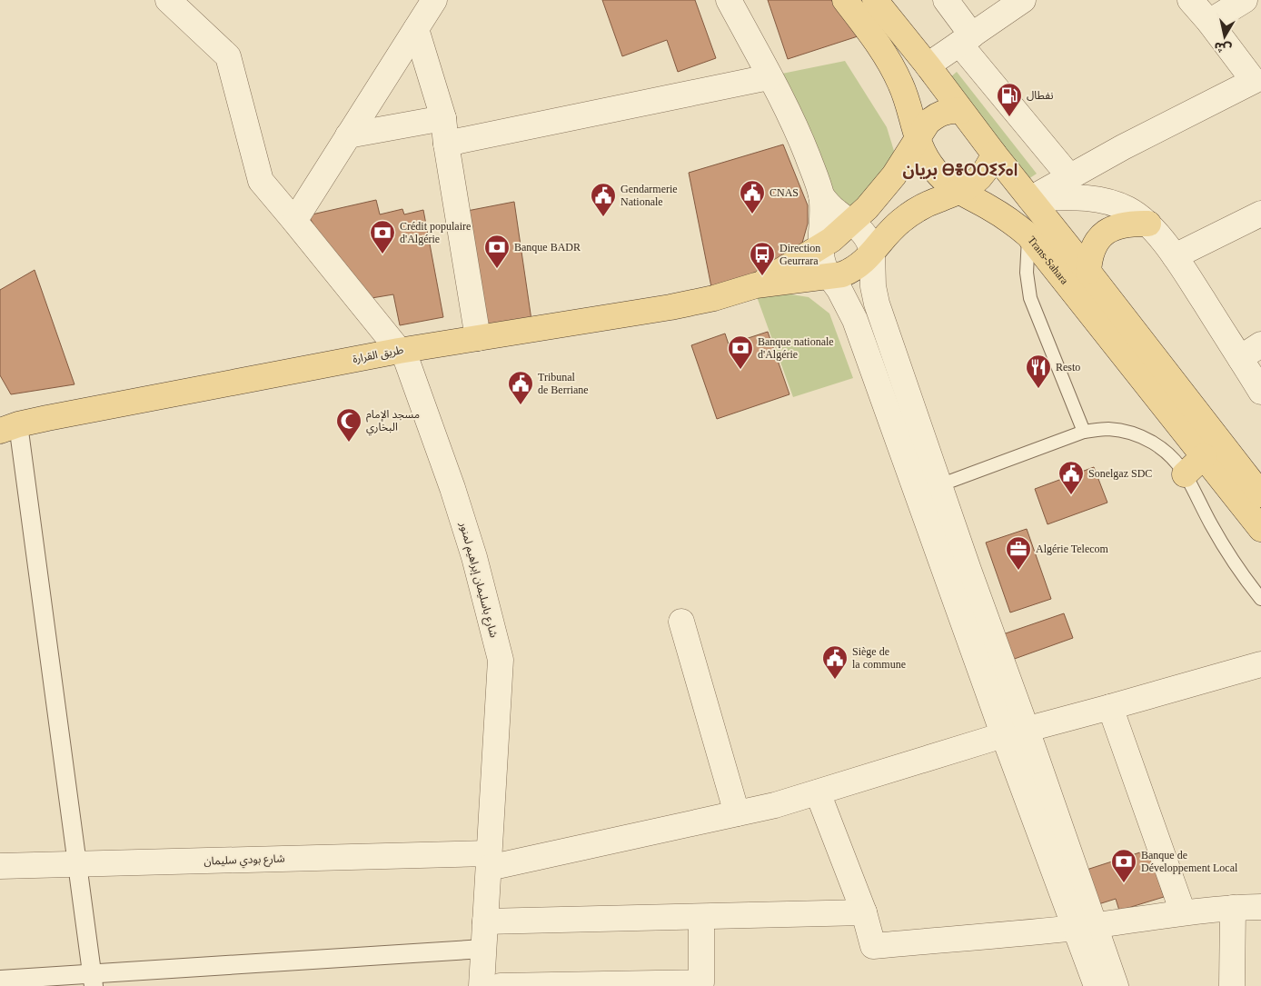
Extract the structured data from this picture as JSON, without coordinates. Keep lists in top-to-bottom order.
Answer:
{
  "streets": {
    "main road": ["Trans-Sahara", "طريق القرارة"],
    "street": ["شارع باسليمان إبراهيم لمنور", "شارع بودي سليمان"]
  },
  "crossings": [
    ["طريق القرارة", "شارع باسليمان إبراهيم لمنور"],
    ["شارع باسليمان إبراهيم لمنور", "شارع بودي سليمان"]
  ],
  "districts": ["بريان ⴱⴻⵔⵔⵉⵢⴰⵏ"],
  "places": {
    "fuel station": ["نفطال"],
    "public building": [
      "CNAS",
      "Gendarmerie Nationale",
      "Tribunal de Berriane",
      "Sonelgaz SDC",
      "Siège de la commune"
    ],
    "bank": [
      "Crédit populaire d'Algérie",
      "Banque BADR",
      "Banque nationale d'Algérie",
      "Banque de Développement Local"
    ],
    "bus stop": ["Direction Geurrara"],
    "restaurant": ["Resto"],
    "mosque": ["مسجد الإمام البخاري"],
    "office": ["Algérie Telecom"]
  },
  "north": "bottom"
}
